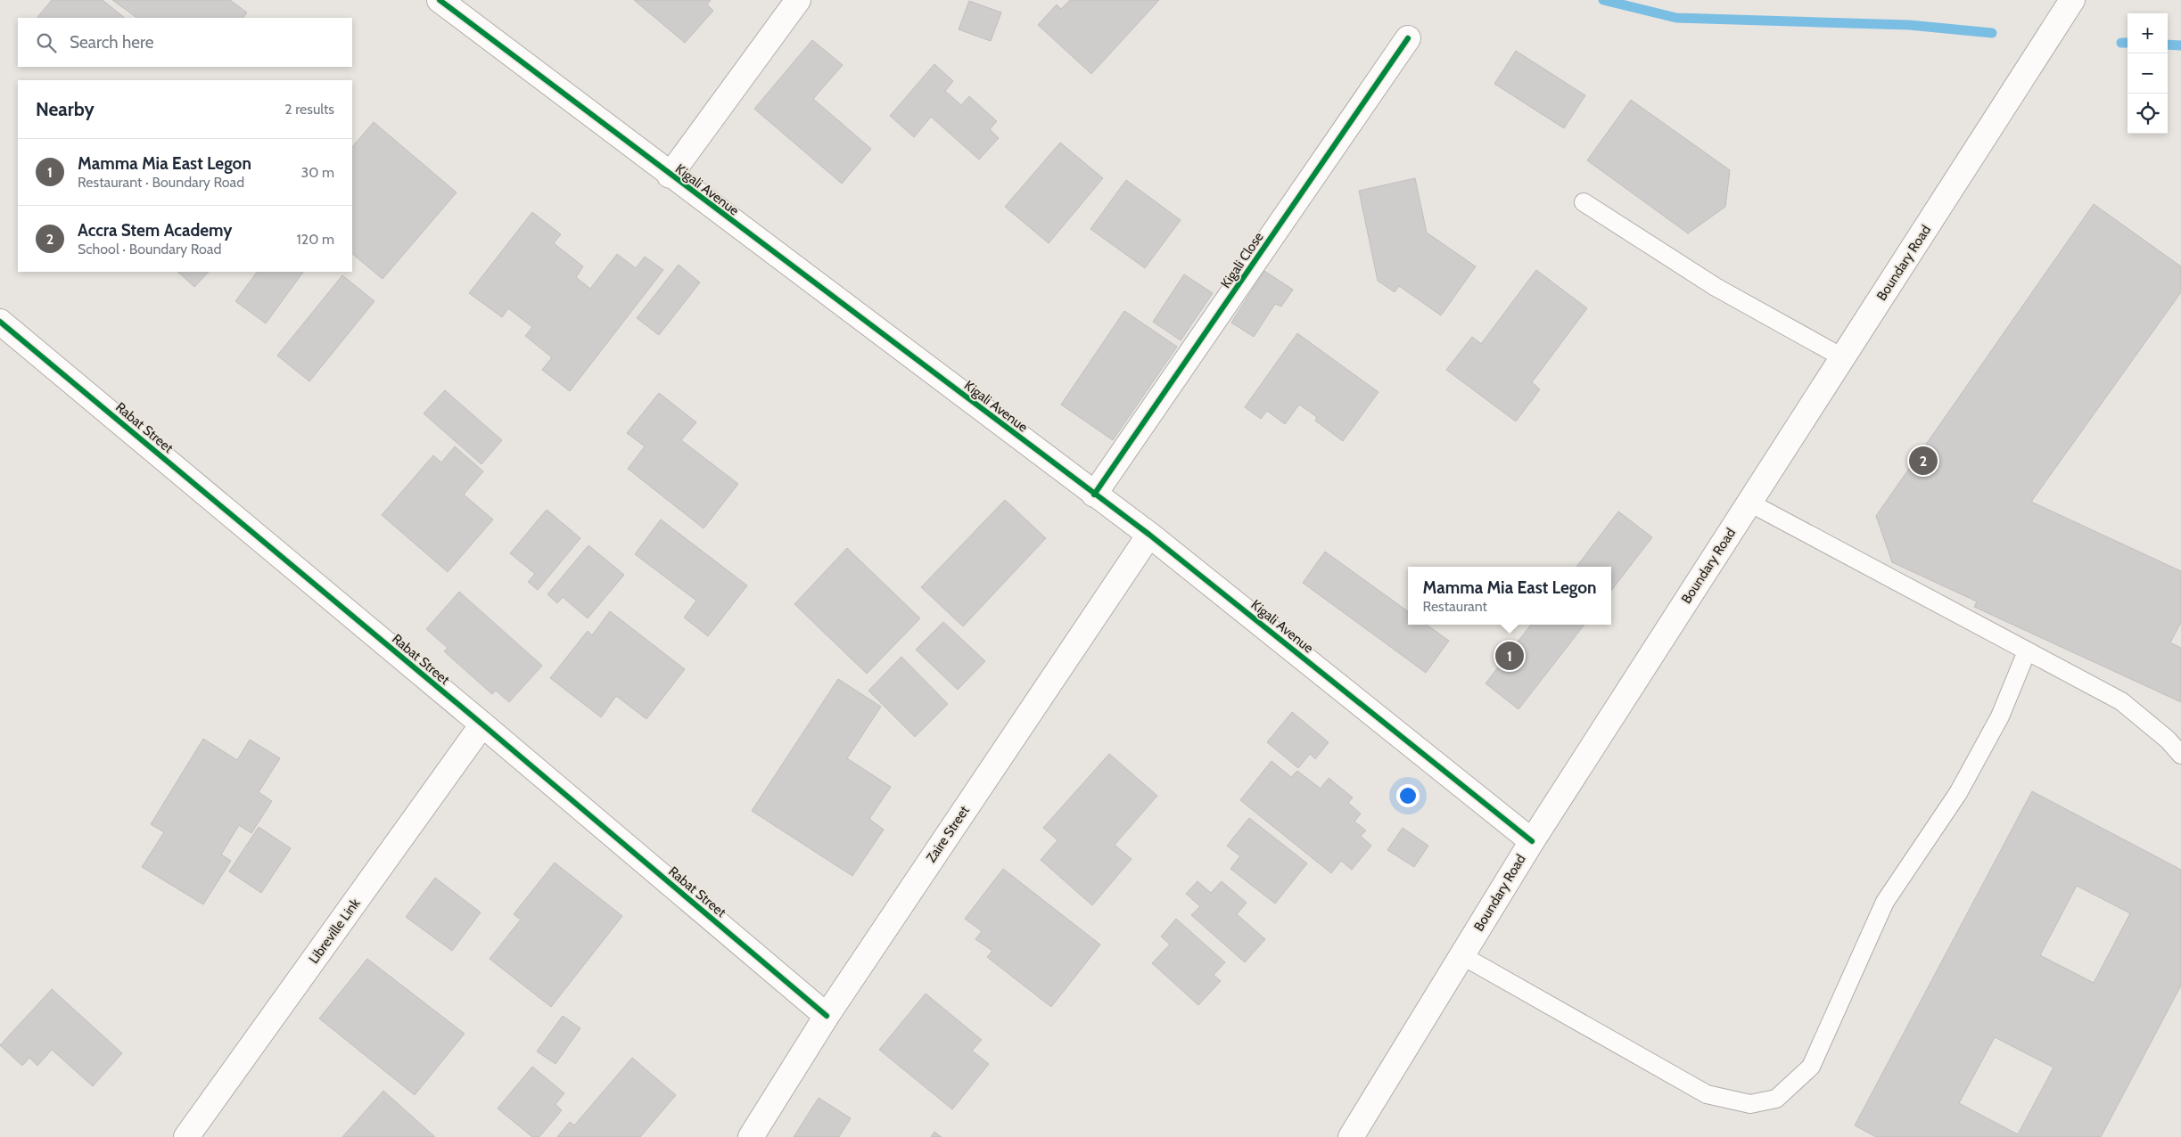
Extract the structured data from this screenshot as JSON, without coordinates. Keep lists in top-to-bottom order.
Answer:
{
  "streets": {
    "street": [
      "Kigali Avenue",
      "Kigali Close",
      "Boundary Road",
      "Rabat Street",
      "Zaire Street",
      "Libreville Link"
    ]
  },
  "crossings": [
    ["Kigali Avenue", "Kigali Close"],
    ["Kigali Avenue", "Boundary Road"],
    ["Kigali Avenue", "Zaire Street"],
    ["Rabat Street", "Zaire Street"],
    ["Rabat Street", "Libreville Link"]
  ],
  "page": {
    "map_buttons": ["+", "−"],
    "search": "Search here",
    "heading": ["Nearby", "2 results"],
    "list": [
      {
        "mark": "1",
        "name": "Mamma Mia East Legon",
        "note": "Restaurant · Boundary Road",
        "value": "30 m"
      },
      {
        "mark": "2",
        "name": "Accra Stem Academy",
        "note": "School · Boundary Road",
        "value": "120 m"
      }
    ],
    "pins": ["2", "1"],
    "popup": ["Mamma Mia East Legon", "Restaurant"]
  }
}
